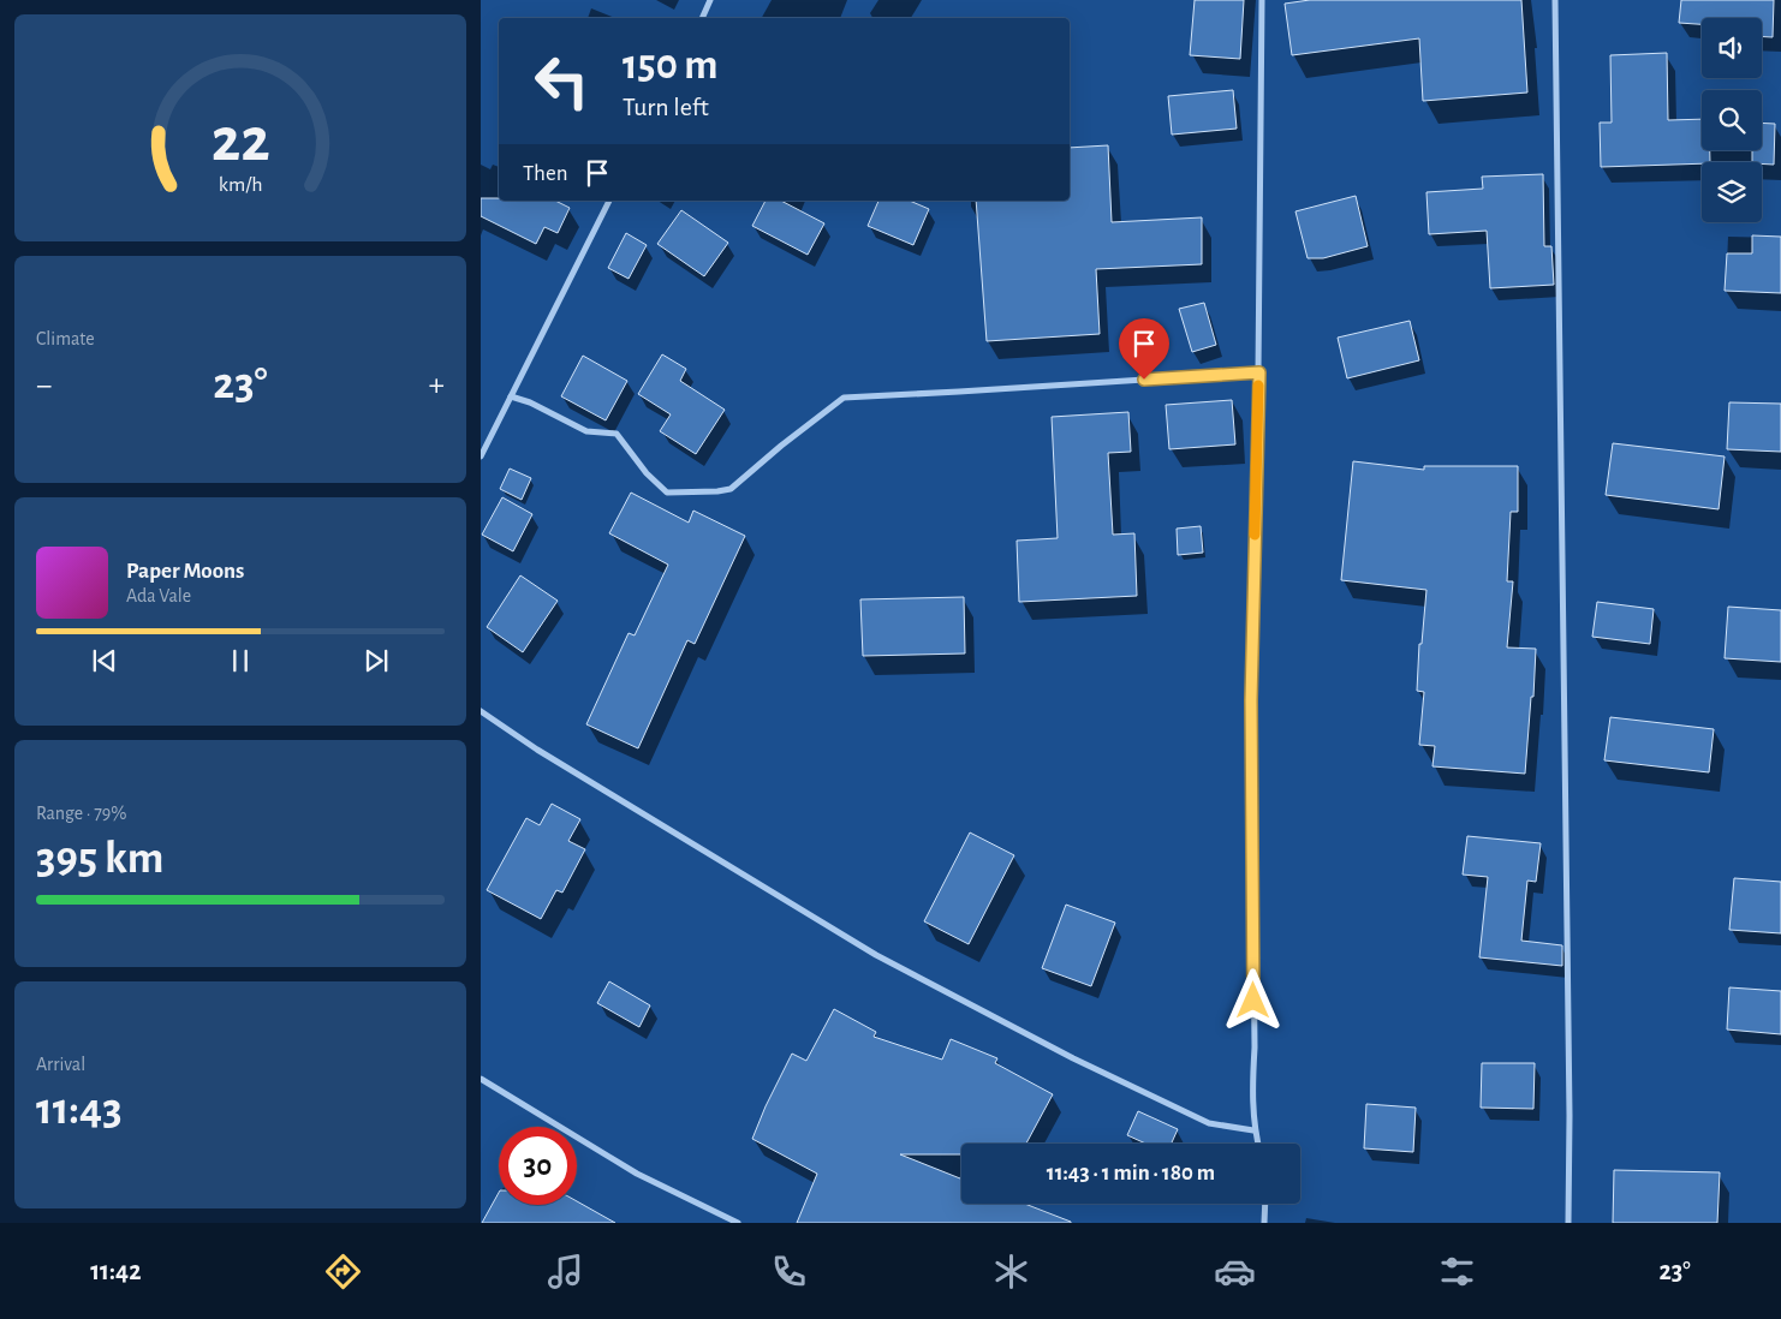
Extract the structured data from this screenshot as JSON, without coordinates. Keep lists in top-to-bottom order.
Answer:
{
  "page": {
    "turn": ["150 m", "Turn left"],
    "then": "Then",
    "tile": [
      "Climate",
      ["Range · 79%", "395 km"],
      ["Arrival", "11:43"]
    ],
    "heat": ["−", "23°", "+"],
    "song": ["Paper Moons", "Ada Vale"],
    "limit": "30",
    "trip": "11:43 · 1 min · 180 m",
    "tabs": ["11:42", "23°"],
    "gauge": ["22", "km/h"]
  }
}
